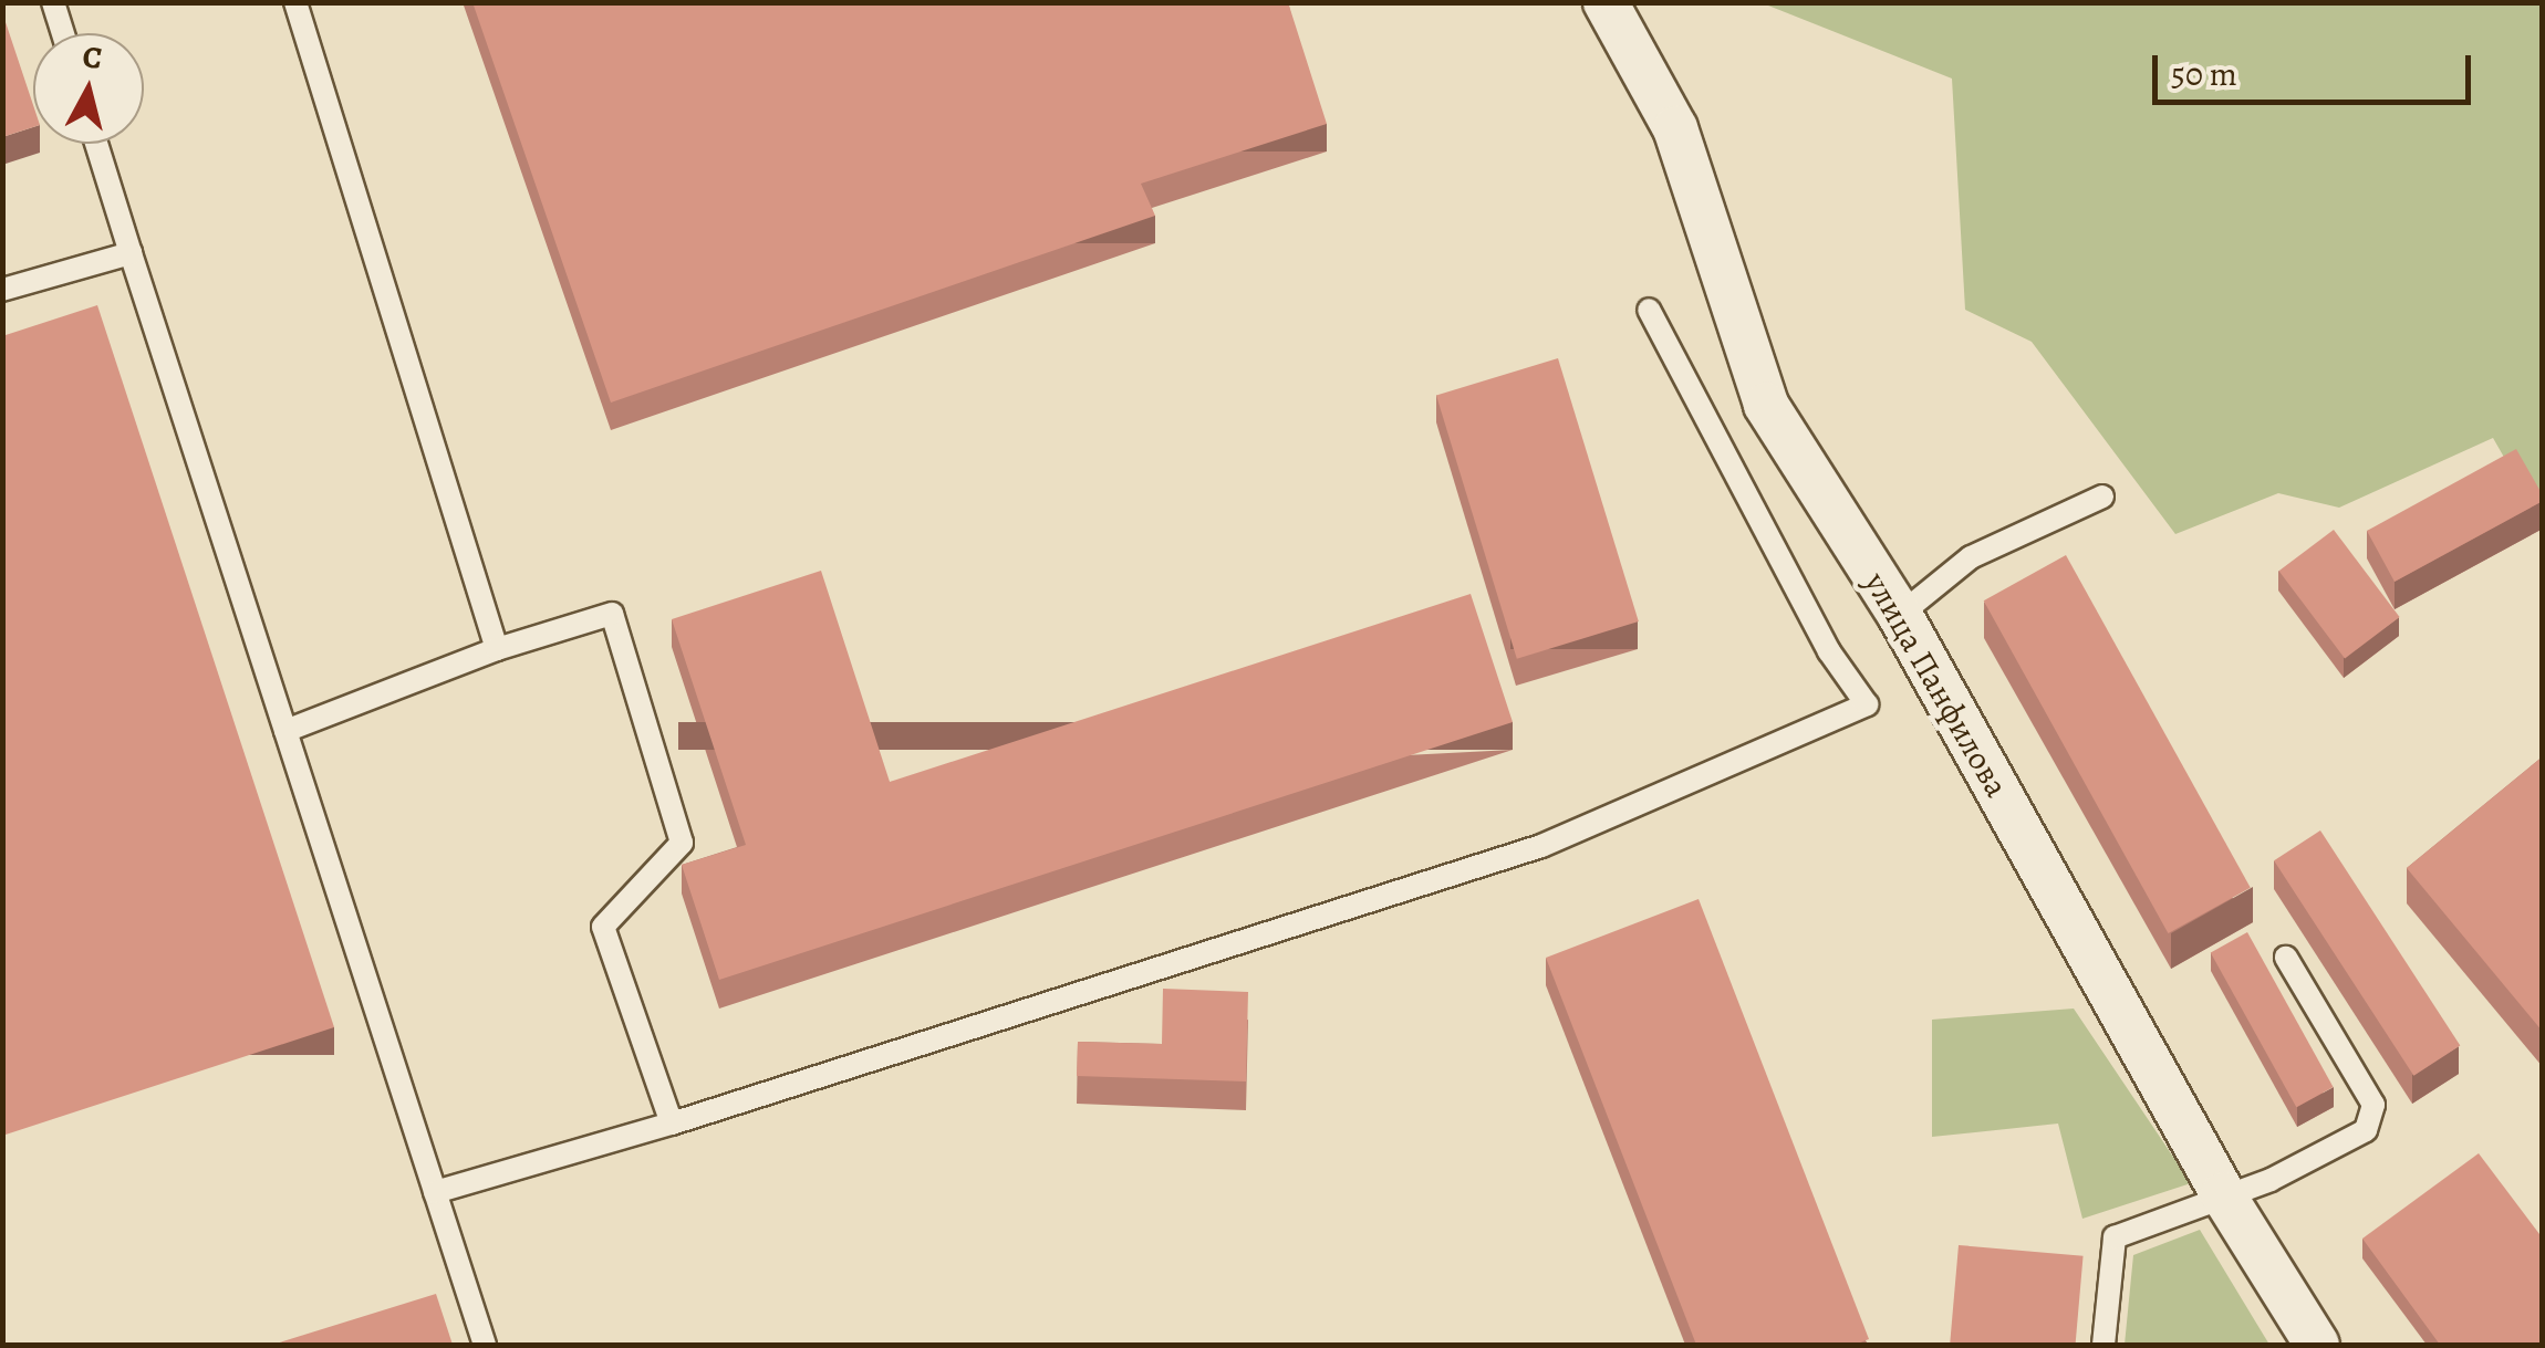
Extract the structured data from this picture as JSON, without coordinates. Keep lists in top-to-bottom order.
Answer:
{
  "streets": {
    "street": ["улица Панфилова"]
  },
  "scale_bar": "50 m",
  "north": "top"
}
